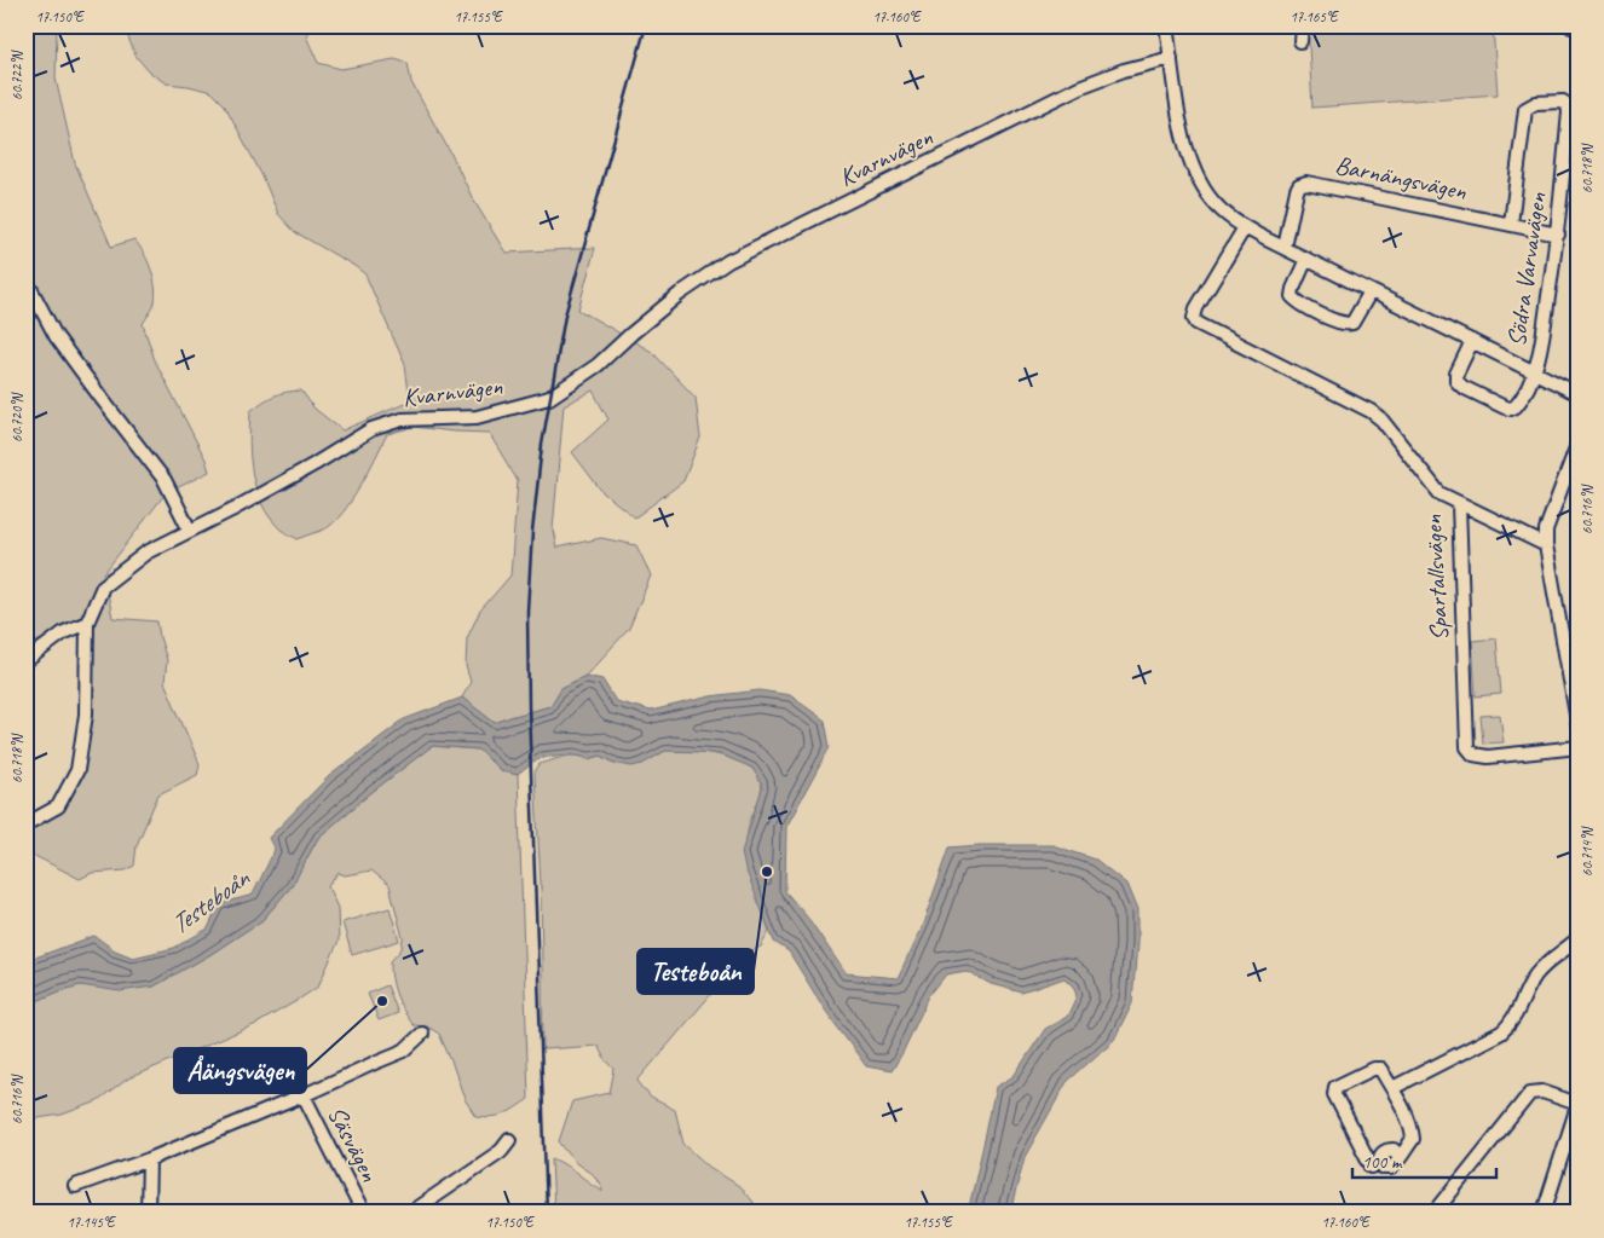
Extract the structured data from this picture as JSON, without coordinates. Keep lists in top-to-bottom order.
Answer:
{
  "streets": {
    "street": [
      "Kvarnvägen",
      "Barnängsvägen",
      "Södra Varvavägen",
      "Spartallsvägen",
      "Säsvägen"
    ]
  },
  "crossings": [
    ["Barnängsvägen", "Södra Varvavägen"]
  ],
  "water": ["Testeboån"],
  "places": ["Testeboån", "Åängsvägen"],
  "scale_bar": "100 m",
  "coordinates": [
    "17.150°E",
    "17.155°E",
    "17.160°E",
    "17.165°E",
    "60.722°N",
    "60.718°N",
    "60.720°N",
    "60.716°N",
    "60.714°N",
    "17.145°E"
  ]
}
